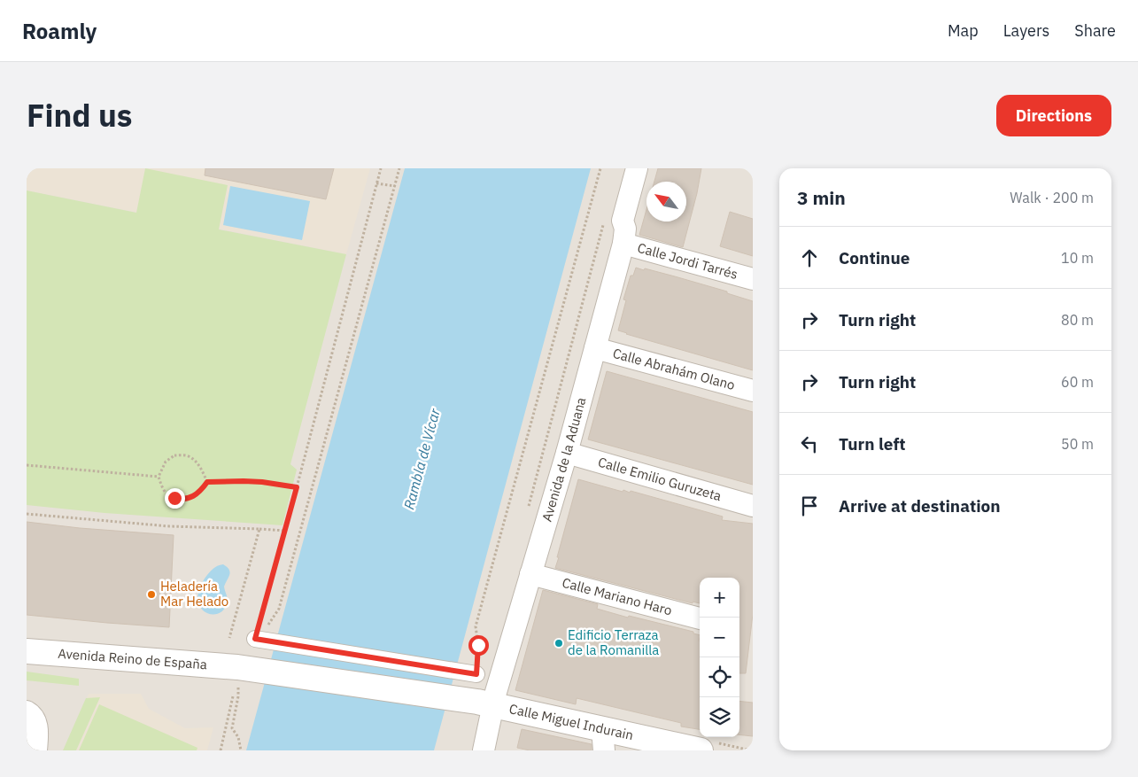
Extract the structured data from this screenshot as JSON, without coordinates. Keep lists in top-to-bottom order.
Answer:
{
  "streets": {
    "street": [
      "Calle Jordi Tarrés",
      "Calle Abrahám Olano",
      "Avenida de la Aduana",
      "Calle Emilio Guruzeta",
      "Calle Mariano Haro",
      "Avenida Reino de España",
      "Calle Miguel Indurain"
    ]
  },
  "crossings": [
    ["Calle Jordi Tarrés", "Avenida de la Aduana"],
    ["Calle Abrahám Olano", "Avenida de la Aduana"],
    ["Avenida de la Aduana", "Calle Emilio Guruzeta"],
    ["Avenida de la Aduana", "Calle Mariano Haro"],
    ["Avenida de la Aduana", "Calle Miguel Indurain"],
    ["Avenida Reino de España", "Calle Miguel Indurain"]
  ],
  "water": ["Rambla de Vícar"],
  "places": ["Heladería Mar Helado", "Edificio Terraza de la Romanilla"],
  "north": "top left",
  "page": {
    "header": "Roamly",
    "nav": ["Map", "Layers", "Share"],
    "title": "Find us",
    "buttons": "Directions",
    "heading": ["3 min", "Walk · 200 m"],
    "list": [
      ["Continue", "10 m"],
      ["Turn right", "80 m"],
      ["Turn right", "60 m"],
      ["Turn left", "50 m"],
      "Arrive at destination"
    ],
    "map_buttons": ["+", "−"]
  }
}
